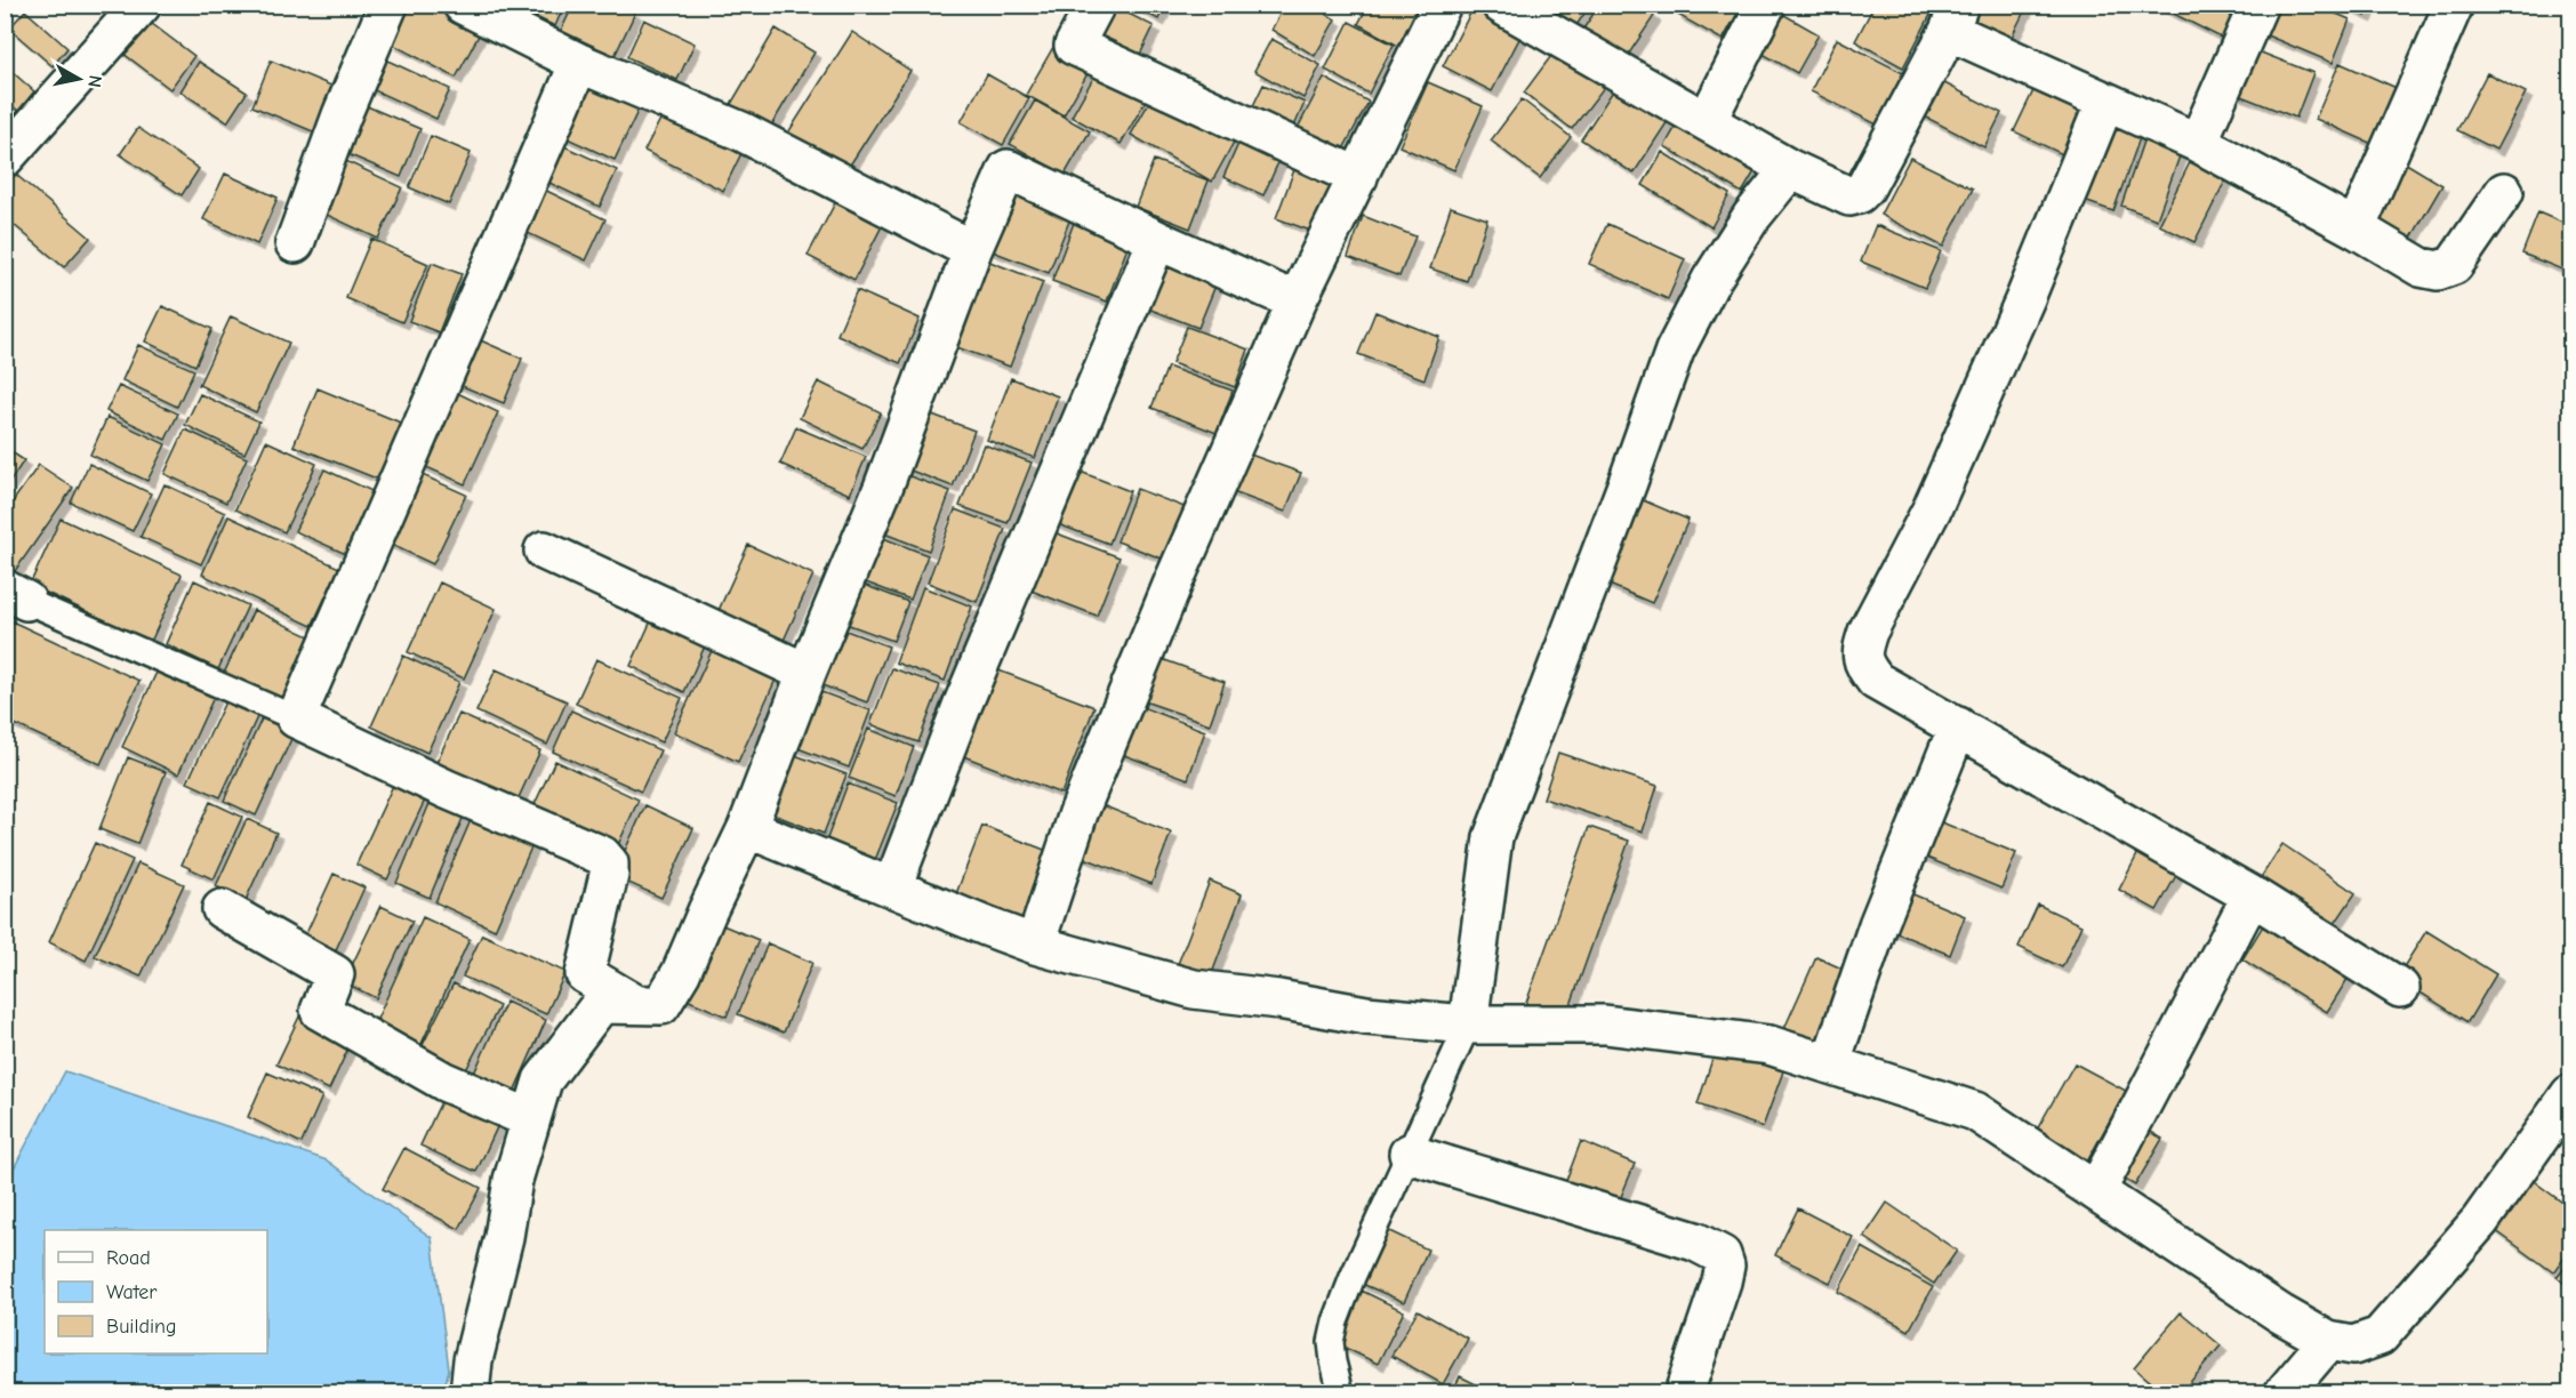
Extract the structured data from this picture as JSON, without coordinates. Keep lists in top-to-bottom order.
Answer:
{
  "legend": ["Road", "Water", "Building"],
  "north": "right"
}
